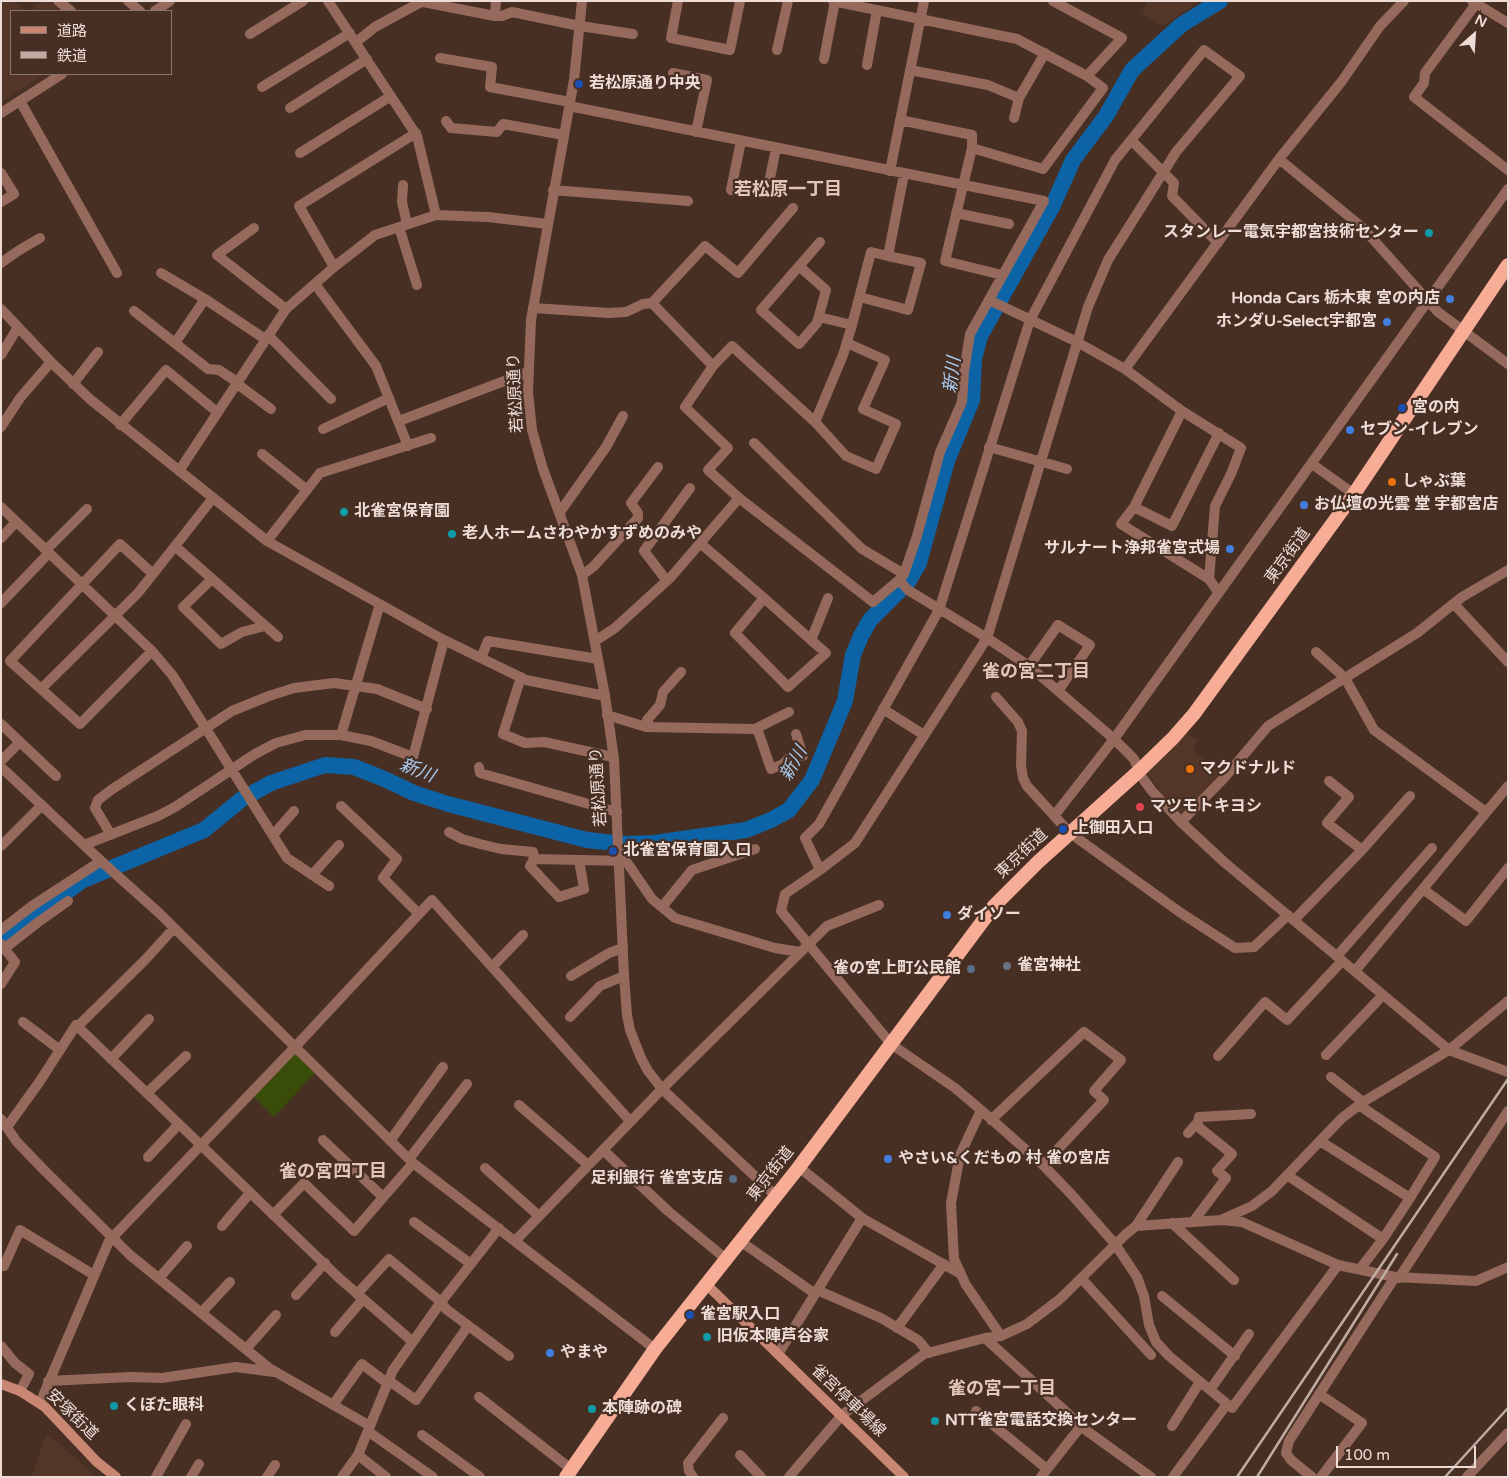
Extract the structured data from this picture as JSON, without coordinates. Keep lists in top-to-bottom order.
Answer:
{
  "streets": {
    "highway": ["東京街道"],
    "main road": ["雀宮停車場線", "安塚街道"],
    "street": ["若松原通り"]
  },
  "crossings": [
    ["若松原通り", "東京街道"],
    ["東京街道", "雀宮停車場線"]
  ],
  "districts": [
    "若松原一丁目",
    "雀の宮二丁目",
    "雀の宮四丁目",
    "雀の宮一丁目"
  ],
  "water": ["新川"],
  "places": [
    "若松原通り中央",
    "スタンレー電気宇都宮技術センター",
    "Honda Cars 栃木東 宮の内店",
    "ホンダU-Select宇都宮",
    "宮の内",
    "セブン-イレブン",
    "しゃぶ葉",
    "お仏壇の光雲 堂 宇都宮店",
    "北雀宮保育園",
    "老人ホームさわやかすずめのみや",
    "サルナート浄邦雀宮式場",
    "マクドナルド",
    "マツモトキヨシ",
    "上御田入口",
    "北雀宮保育園入口",
    "ダイソー",
    "雀宮神社",
    "雀の宮上町公民館",
    "やさい&くだもの 村 雀の宮店",
    "足利銀行 雀宮支店",
    "雀宮駅入口",
    "旧仮本陣芦谷家",
    "やまや",
    "くぼた眼科",
    "本陣跡の碑",
    "NTT雀宮電話交換センター"
  ],
  "legend": ["道路", "鉄道"],
  "scale_bar": "100 m",
  "north": "top right"
}
